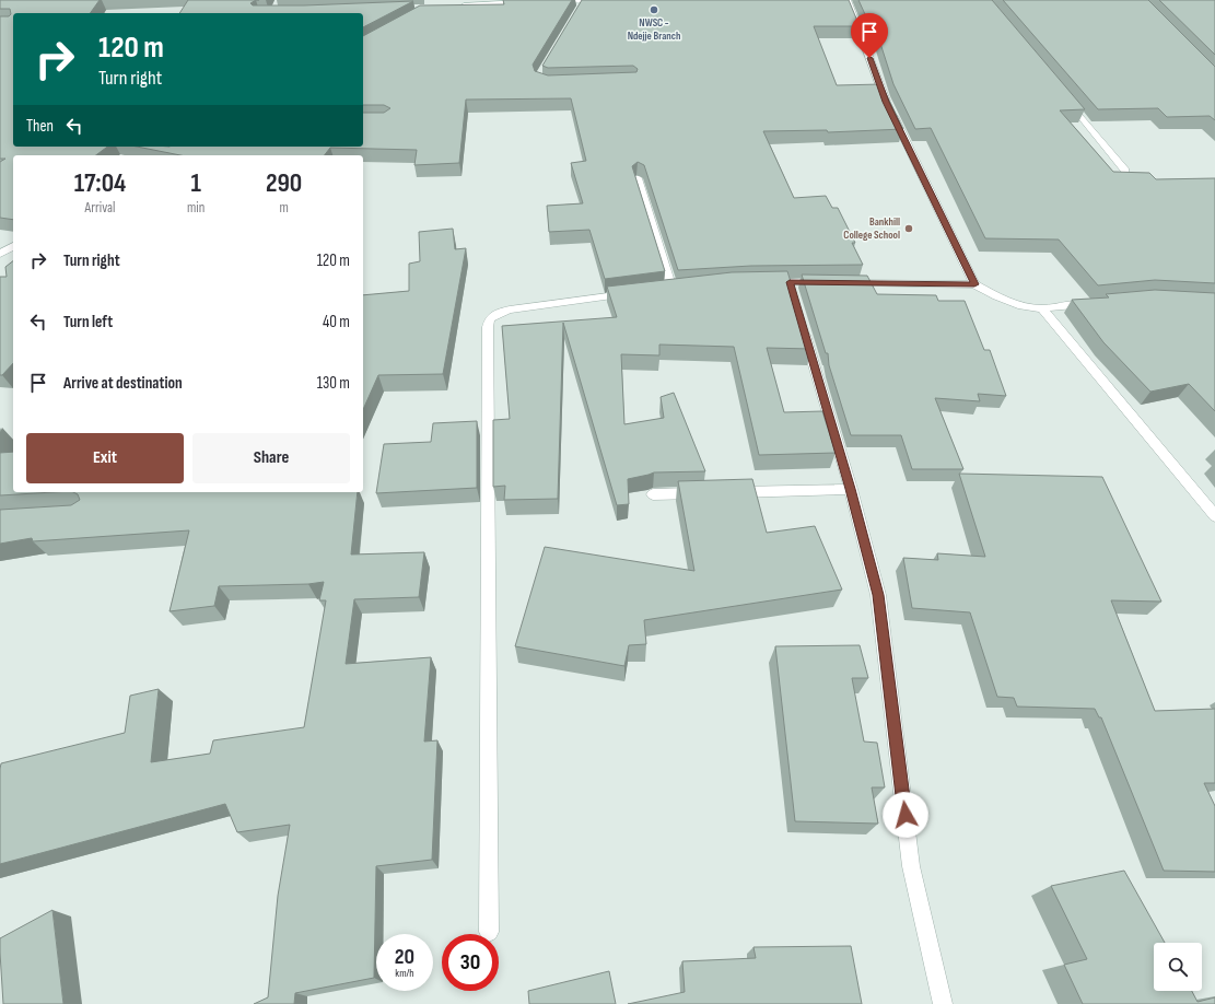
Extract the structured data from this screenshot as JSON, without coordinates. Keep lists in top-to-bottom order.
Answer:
{
  "places": ["NWSC - Ndejje Branch", "Bankhill College School"],
  "page": {
    "turn": ["120 m", "Turn right"],
    "then": "Then",
    "eta": [
      "17:04",
      "Arrival",
      "1",
      "min",
      "290",
      "m"
    ],
    "list": [
      {
        "name": "Turn right",
        "value": "120 m"
      },
      {
        "name": "Turn left",
        "value": "40 m"
      },
      {
        "name": "Arrive at destination",
        "value": "130 m"
      }
    ],
    "buttons": ["Exit", "Share"],
    "speed": "20 km/h",
    "limit": "30"
  }
}
